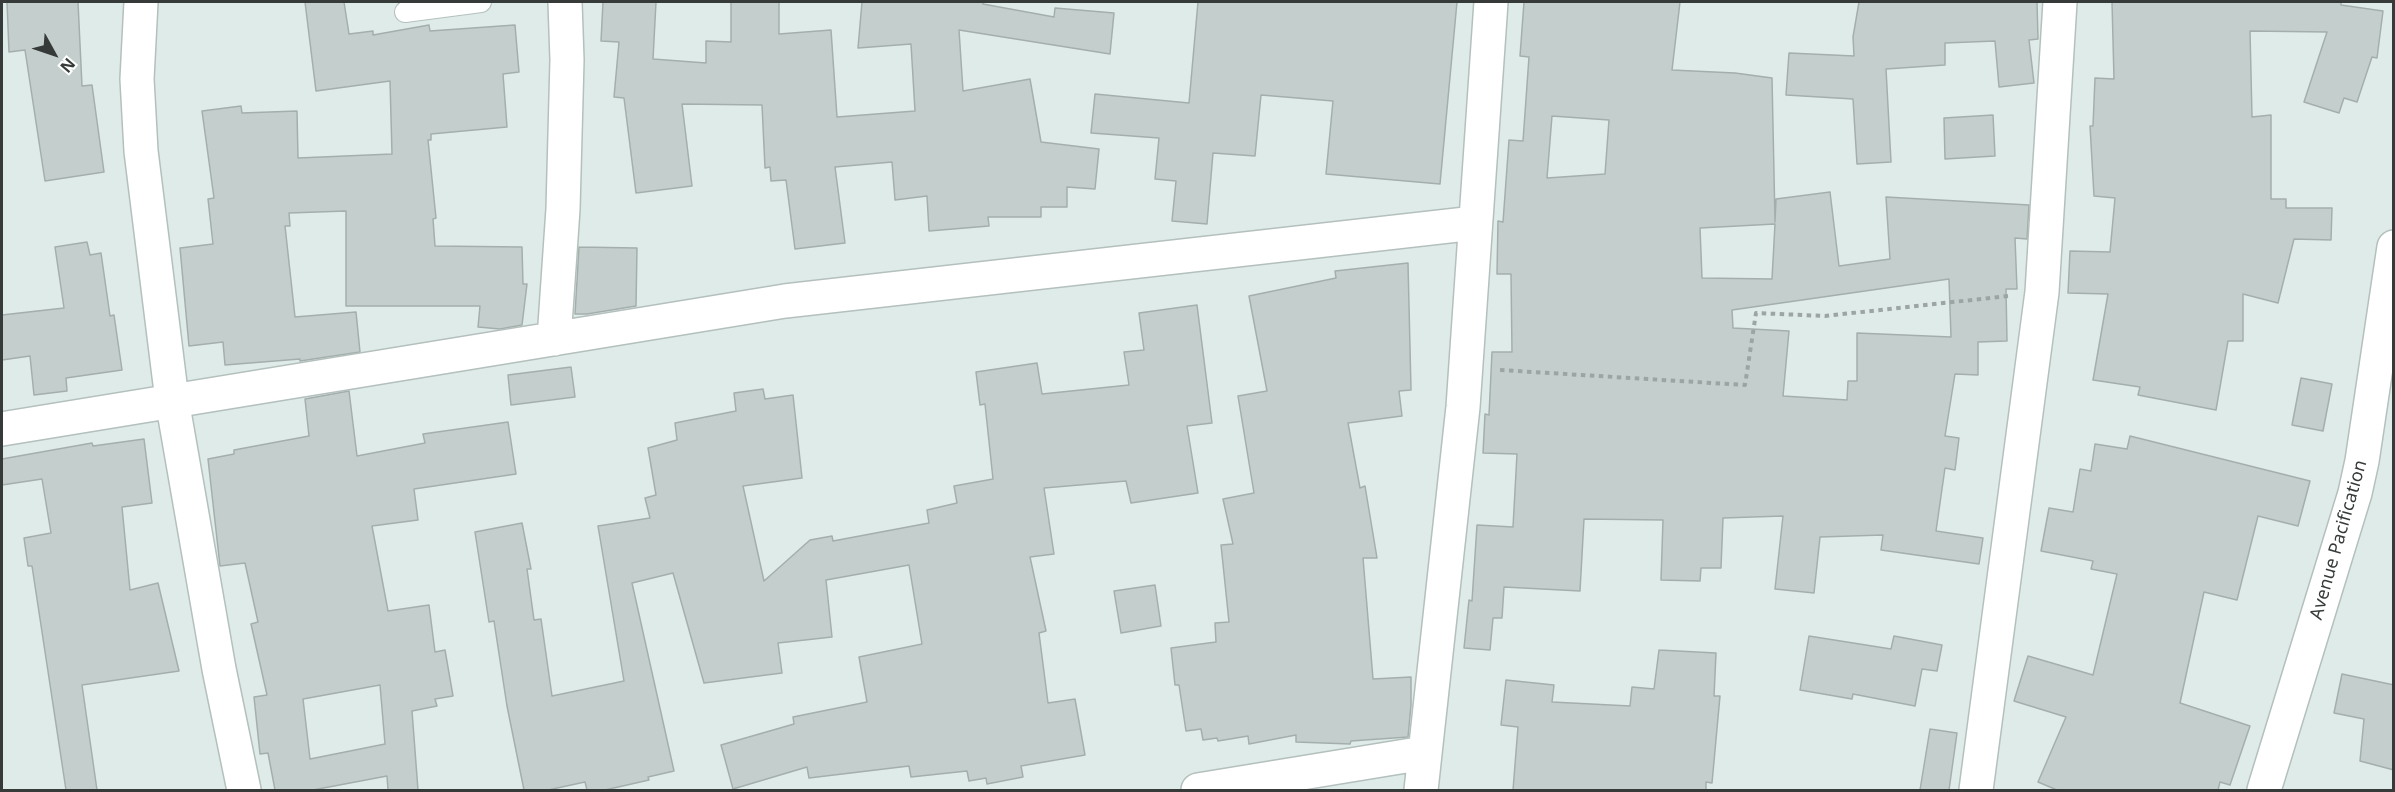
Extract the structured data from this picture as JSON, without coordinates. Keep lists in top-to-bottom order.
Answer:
{
  "streets": {
    "street": ["Avenue Pacification"]
  },
  "north": "bottom right"
}
